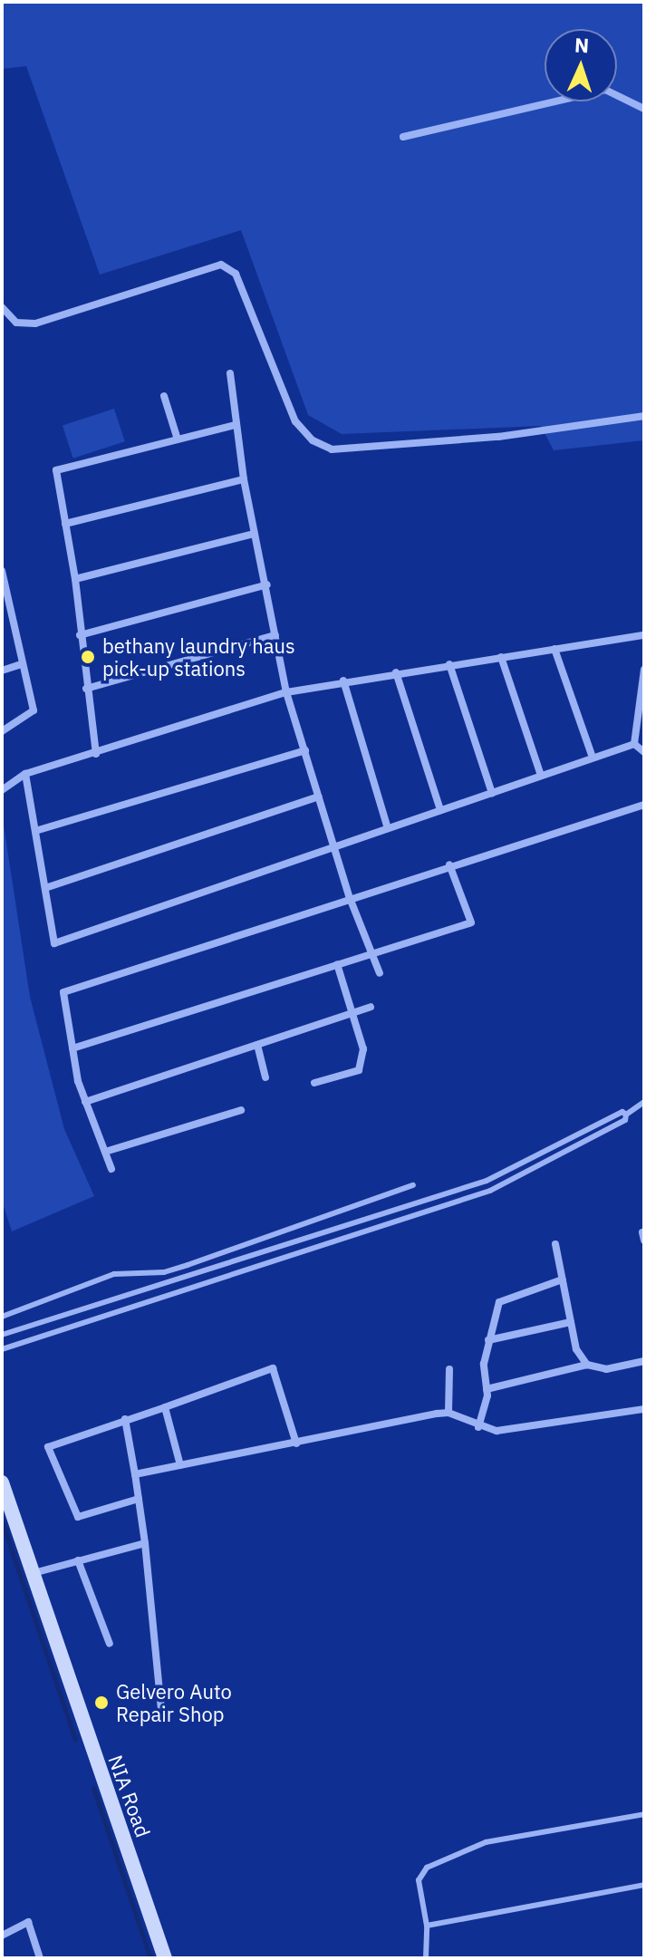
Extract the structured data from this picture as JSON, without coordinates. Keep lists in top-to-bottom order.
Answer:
{
  "streets": {
    "street": ["NIA Road"]
  },
  "places": ["bethany laundry haus pick-up stations", "Gelvero Auto Repair Shop"],
  "north": "top"
}
